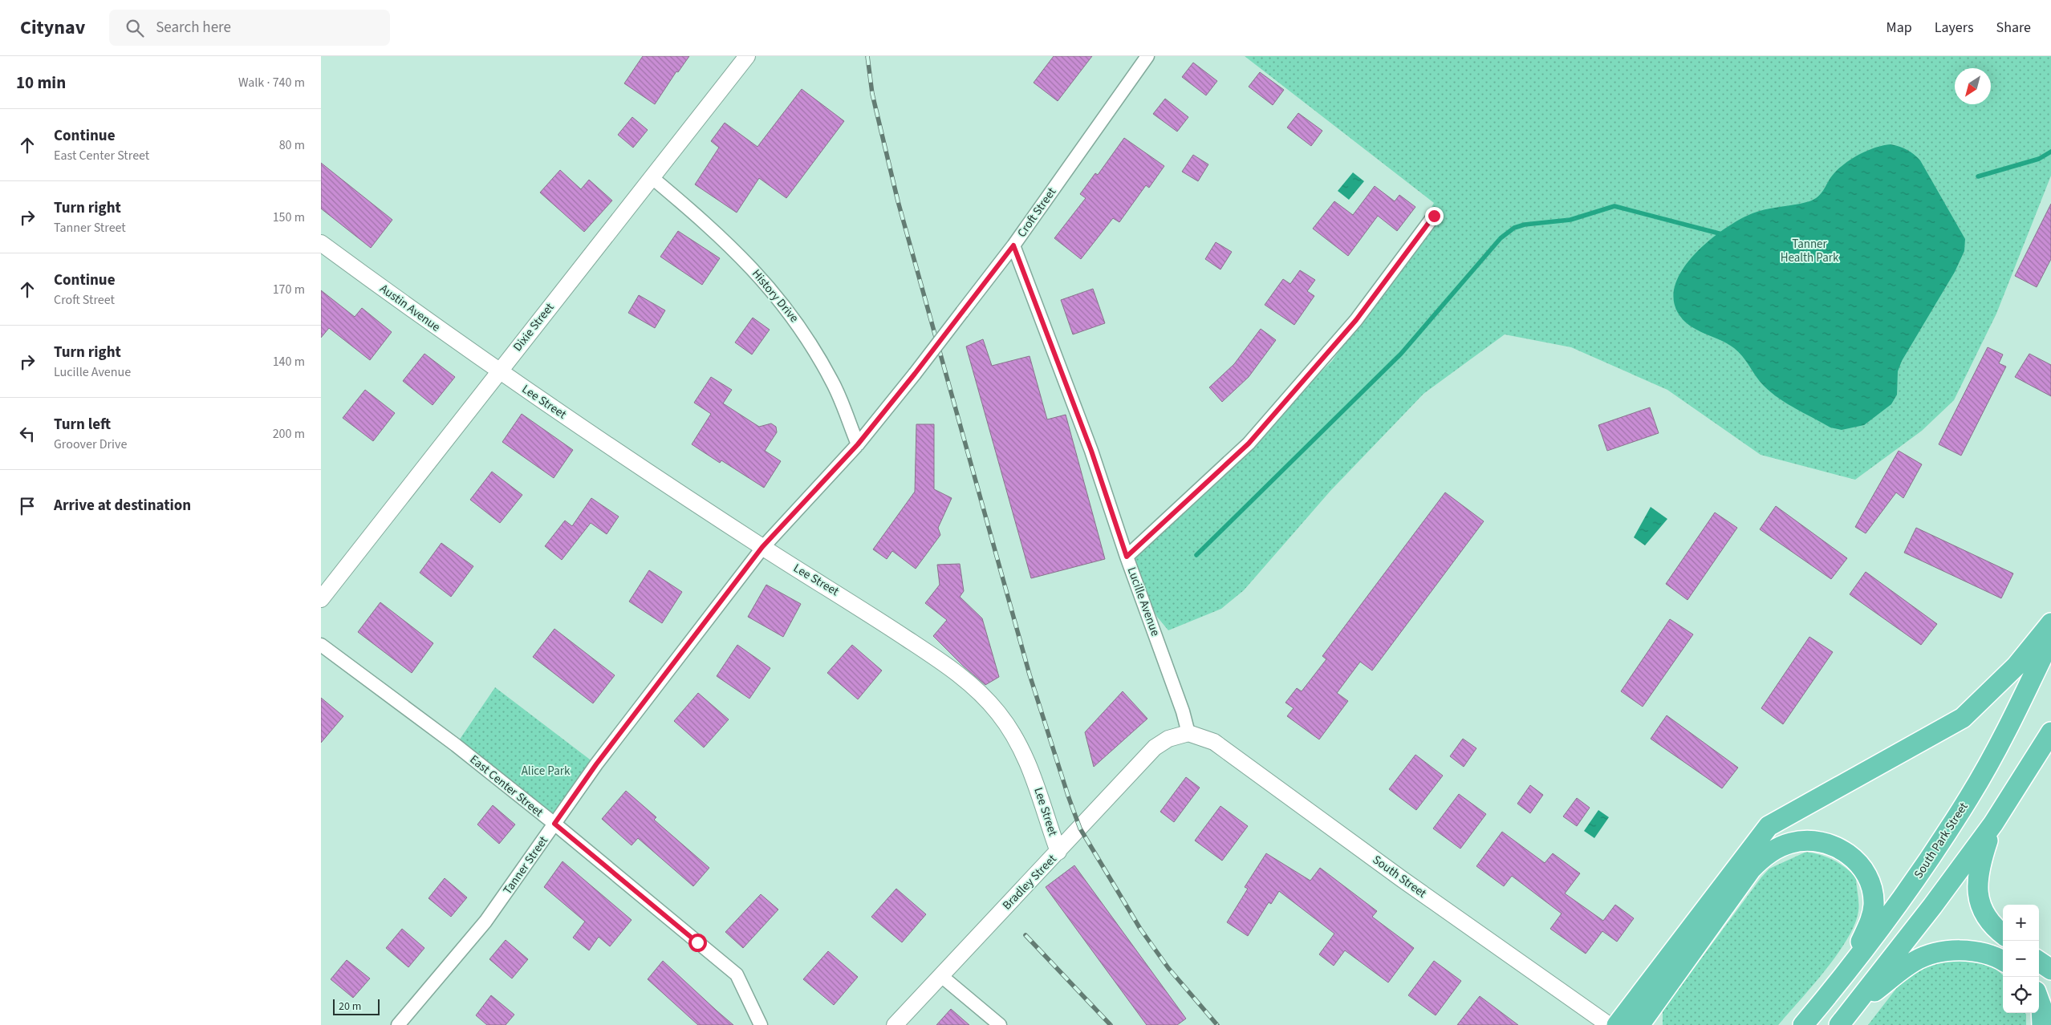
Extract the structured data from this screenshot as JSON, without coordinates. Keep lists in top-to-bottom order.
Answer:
{
  "streets": {
    "main road": ["South Park Street"],
    "street": [
      "Croft Street",
      "History Drive",
      "Austin Avenue",
      "Dixie Street",
      "Lee Street",
      "Lucille Avenue",
      "East Center Street",
      "Tanner Street",
      "South Street",
      "Bradley Street"
    ]
  },
  "crossings": [
    ["Croft Street", "History Drive"],
    ["Croft Street", "Lee Street"],
    ["Croft Street", "Lucille Avenue"],
    ["Croft Street", "Tanner Street"],
    ["History Drive", "Dixie Street"],
    ["Austin Avenue", "Dixie Street"],
    ["Austin Avenue", "Lee Street"],
    ["Dixie Street", "Lee Street"],
    ["Lee Street", "Tanner Street"],
    ["Lee Street", "Bradley Street"],
    ["Lucille Avenue", "South Street"],
    ["Lucille Avenue", "Bradley Street"],
    ["East Center Street", "Tanner Street"],
    ["South Street", "Bradley Street"]
  ],
  "parks": ["Tanner Health Park", "Alice Park"],
  "scale_bar": "20 m",
  "north": "bottom left",
  "page": {
    "header": "Citynav",
    "search": "Search here",
    "nav": ["Map", "Layers", "Share"],
    "heading": ["10 min", "Walk · 740 m"],
    "list": [
      ["Continue", "East Center Street", "80 m"],
      ["Turn right", "Tanner Street", "150 m"],
      ["Continue", "Croft Street", "170 m"],
      ["Turn right", "Lucille Avenue", "140 m"],
      ["Turn left", "Groover Drive", "200 m"],
      "Arrive at destination"
    ],
    "map_buttons": ["+", "−"],
    "scale": "20 m"
  }
}
